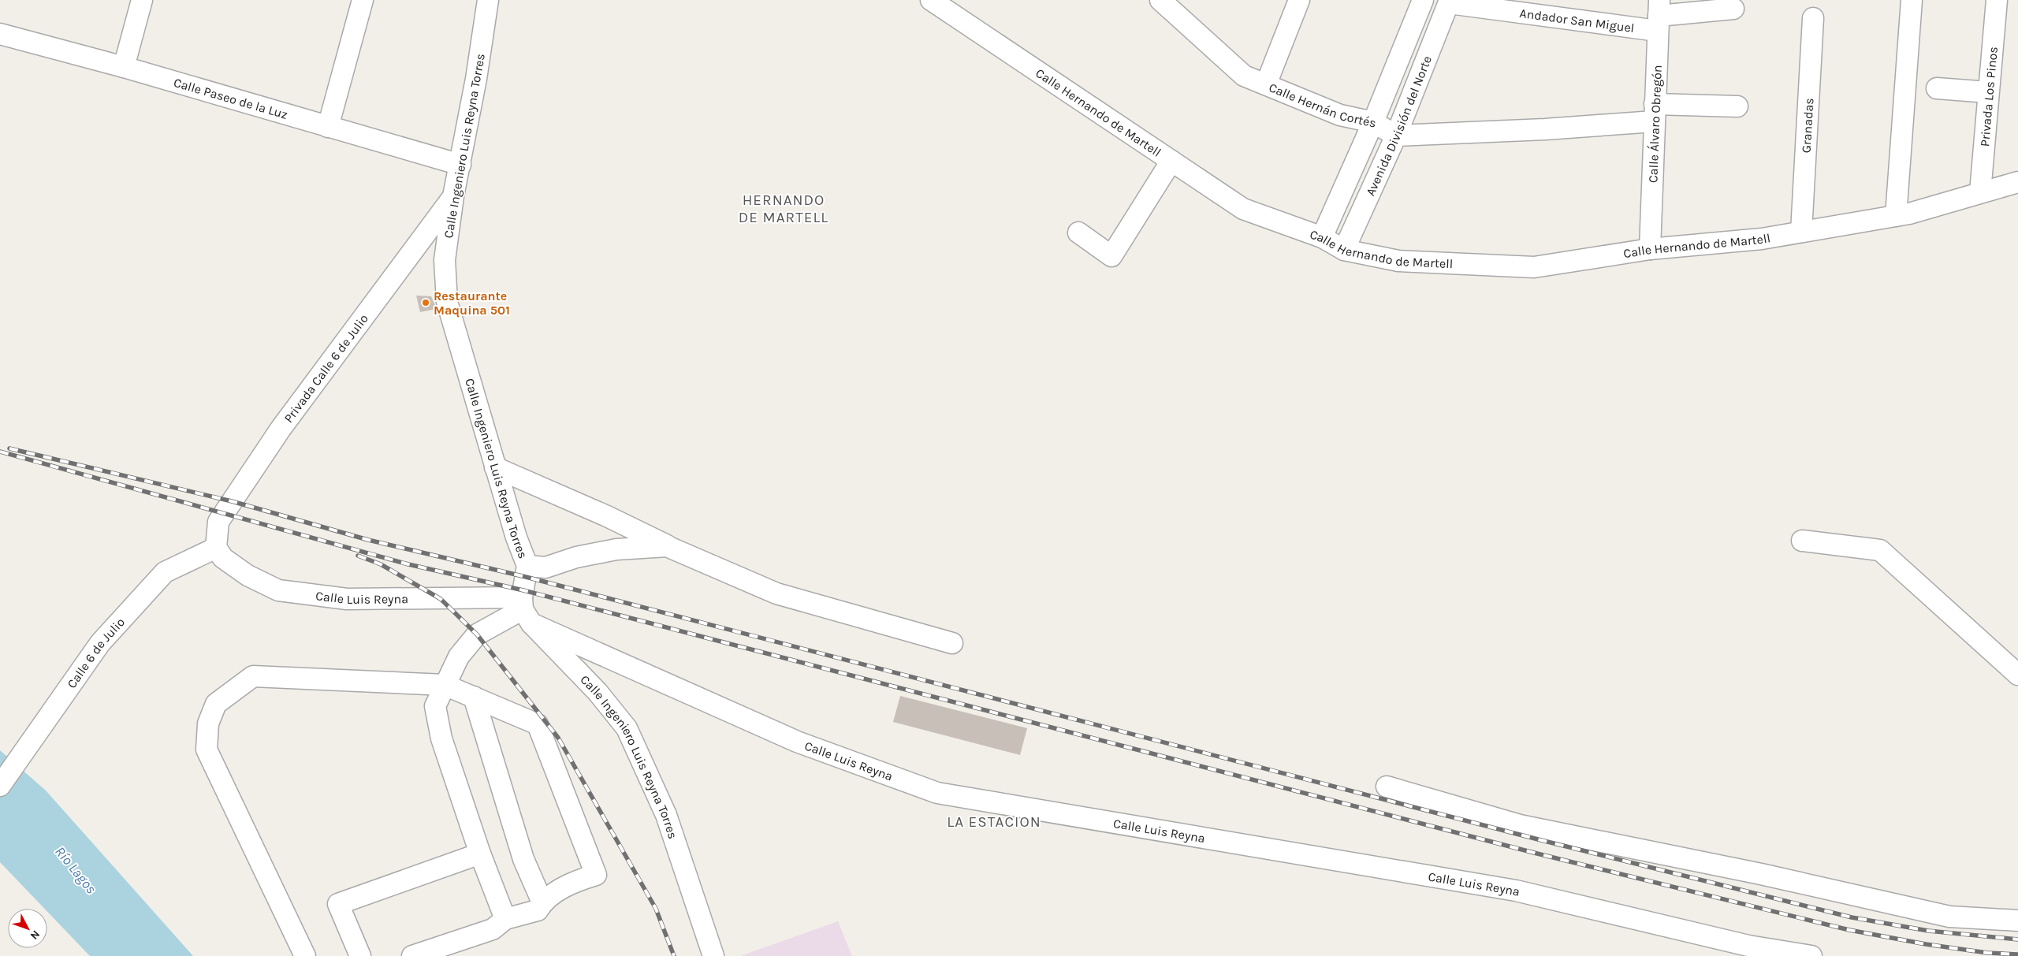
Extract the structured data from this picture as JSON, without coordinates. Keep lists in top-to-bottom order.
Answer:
{
  "streets": {
    "street": [
      "Andador San Miguel",
      "Privada Los Pinos",
      "Calle Paseo de la Luz",
      "Calle Hernán Cortés",
      "Calle Hernando de Martell",
      "Calle Álvaro Obregón",
      "Avenida División del Norte",
      "Granadas",
      "Calle Ingeniero Luis Reyna Torres",
      "Privada Calle 6 de Julio",
      "Calle Luis Reyna",
      "Calle 6 de Julio"
    ]
  },
  "crossings": [
    ["Andador San Miguel", "Calle Álvaro Obregón"],
    ["Andador San Miguel", "Avenida División del Norte"],
    ["Privada Los Pinos", "Calle Hernando de Martell"],
    ["Calle Paseo de la Luz", "Calle Ingeniero Luis Reyna Torres"],
    ["Calle Hernán Cortés", "Avenida División del Norte"],
    ["Calle Hernando de Martell", "Calle Álvaro Obregón"],
    ["Calle Hernando de Martell", "Avenida División del Norte"],
    ["Calle Hernando de Martell", "Granadas"],
    ["Calle Ingeniero Luis Reyna Torres", "Privada Calle 6 de Julio"],
    ["Calle Ingeniero Luis Reyna Torres", "Calle Luis Reyna"],
    ["Privada Calle 6 de Julio", "Calle Luis Reyna"],
    ["Privada Calle 6 de Julio", "Calle 6 de Julio"],
    ["Calle Luis Reyna", "Calle 6 de Julio"]
  ],
  "districts": ["HERNANDO DE MARTELL", "LA ESTACION"],
  "water": ["Río Lagos"],
  "places": ["Restaurante Maquina 501"],
  "north": "bottom right"
}
